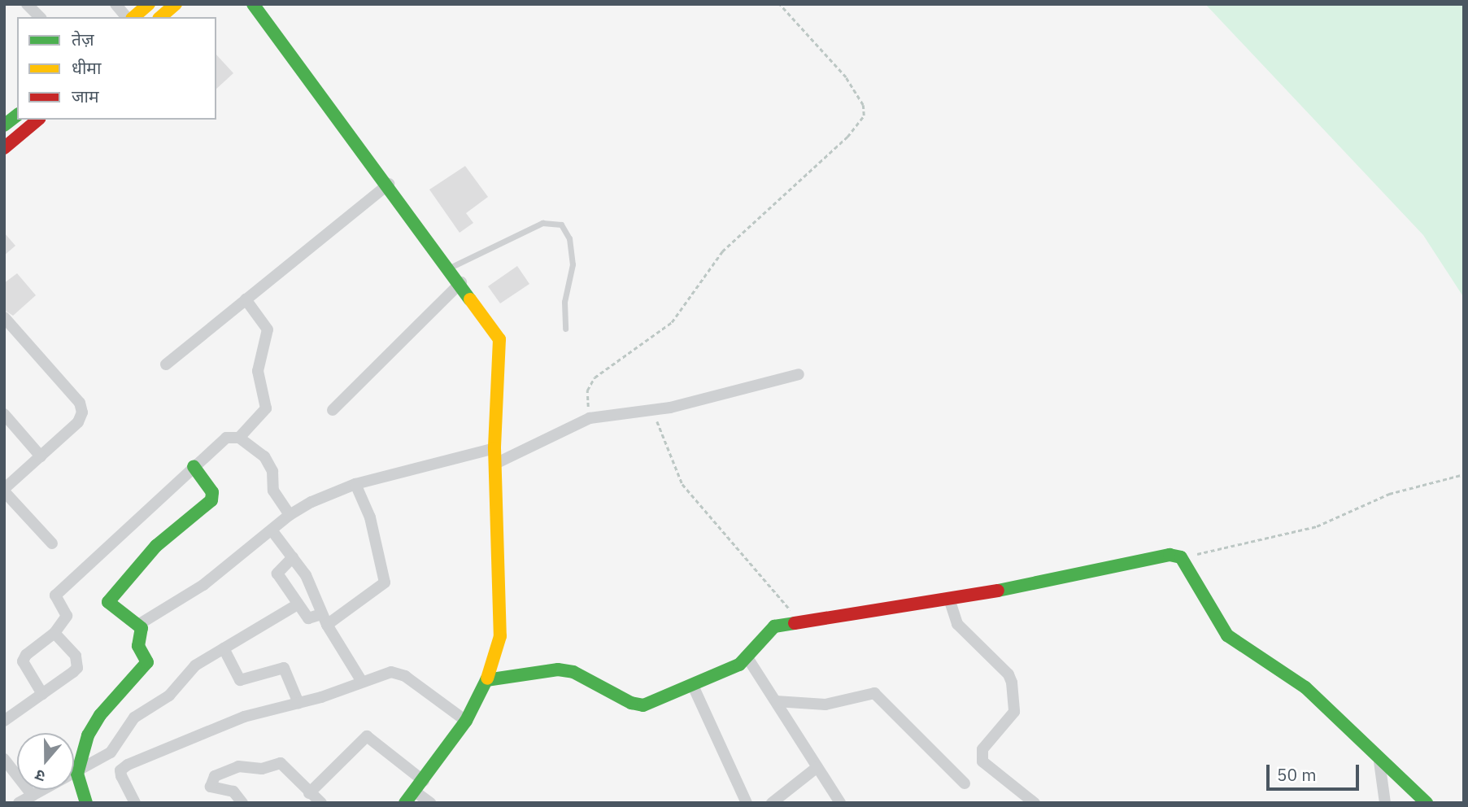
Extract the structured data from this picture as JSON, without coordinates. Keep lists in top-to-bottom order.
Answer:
{
  "legend": ["तेज़", "धीमा", "जाम"],
  "scale_bar": "50 m",
  "north": "bottom"
}
